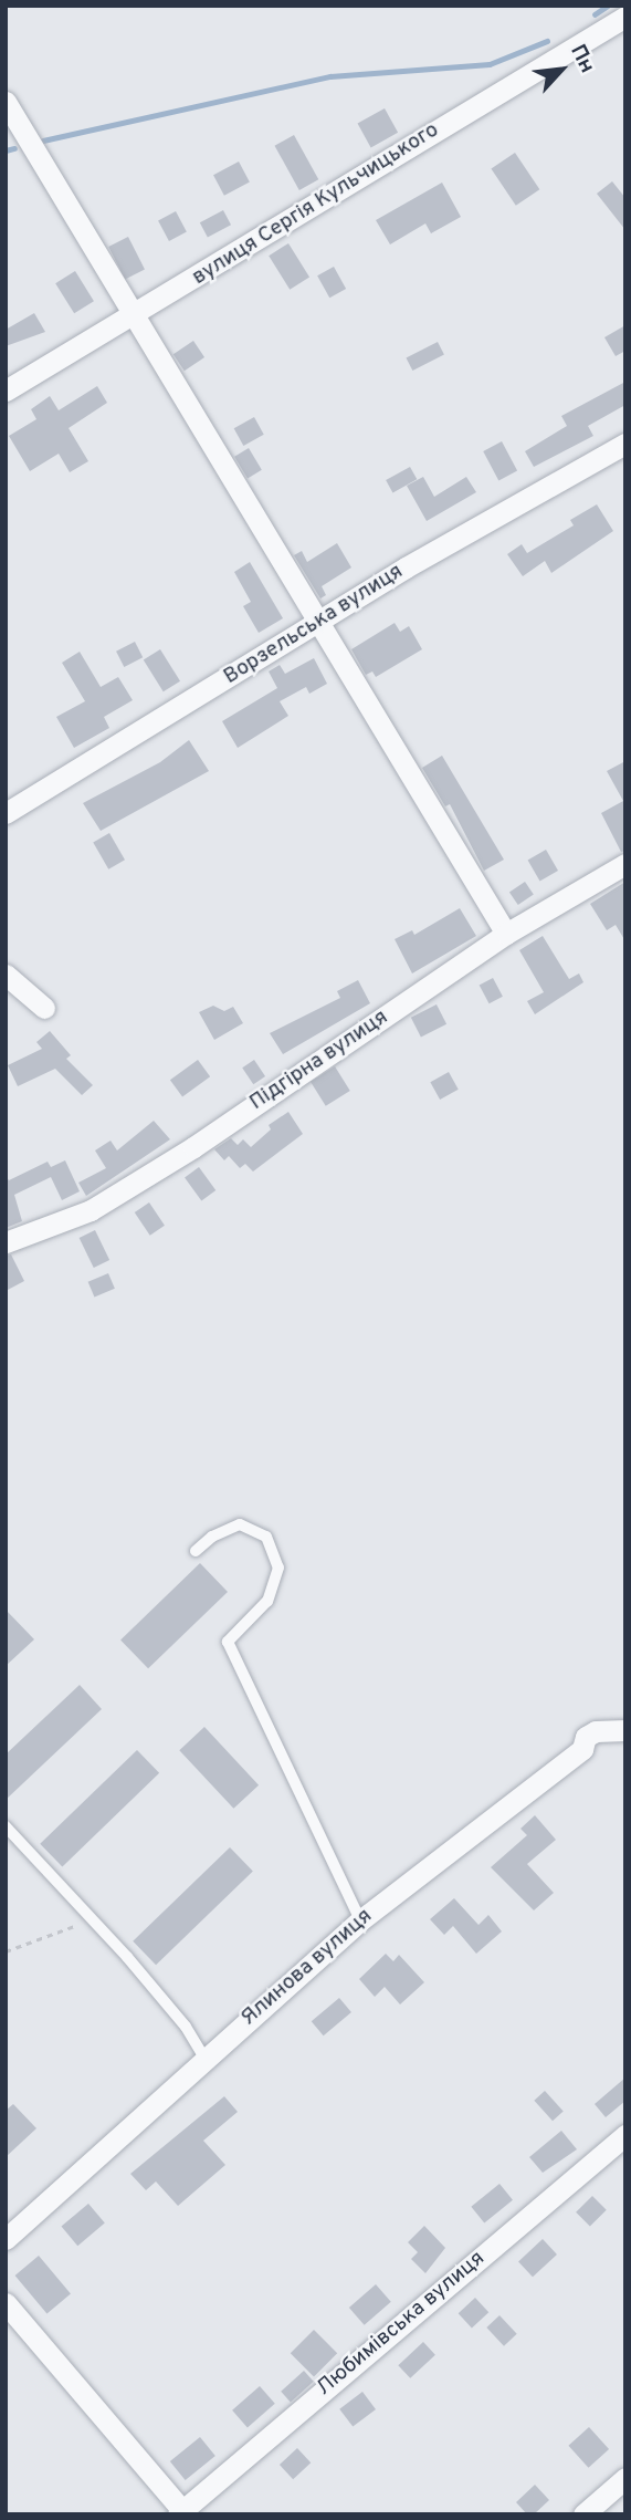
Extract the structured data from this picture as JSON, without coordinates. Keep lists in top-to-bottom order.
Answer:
{
  "streets": {
    "street": [
      "вулиця Сергія Кульчицького",
      "Ворзельська вулиця",
      "Підгірна вулиця",
      "Ялинова вулиця",
      "Любимівська вулиця"
    ]
  },
  "north": "top right"
}
